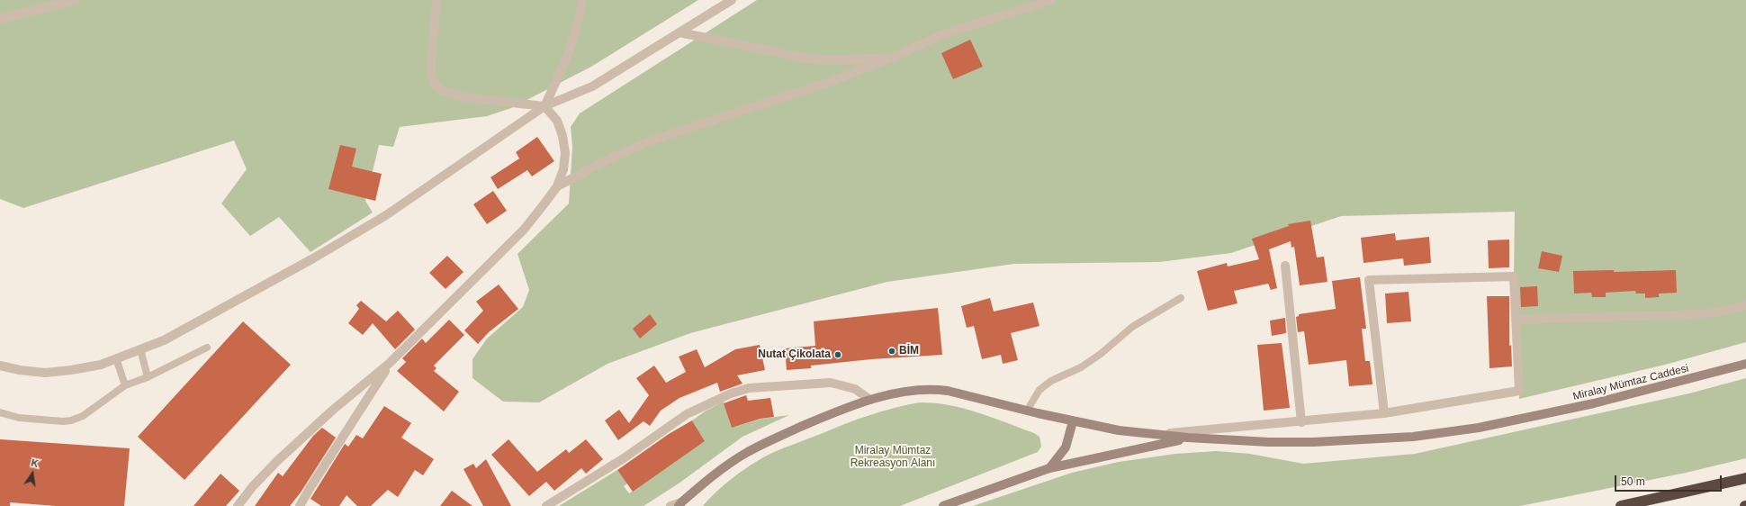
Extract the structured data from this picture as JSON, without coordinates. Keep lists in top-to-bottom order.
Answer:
{
  "streets": {
    "main road": ["Miralay Mümtaz Caddesi"]
  },
  "parks": ["Miralay Mümtaz Rekreasyon Alanı"],
  "places": ["BİM", "Nutat Çikolata"],
  "scale_bar": "50 m",
  "north": "top"
}
